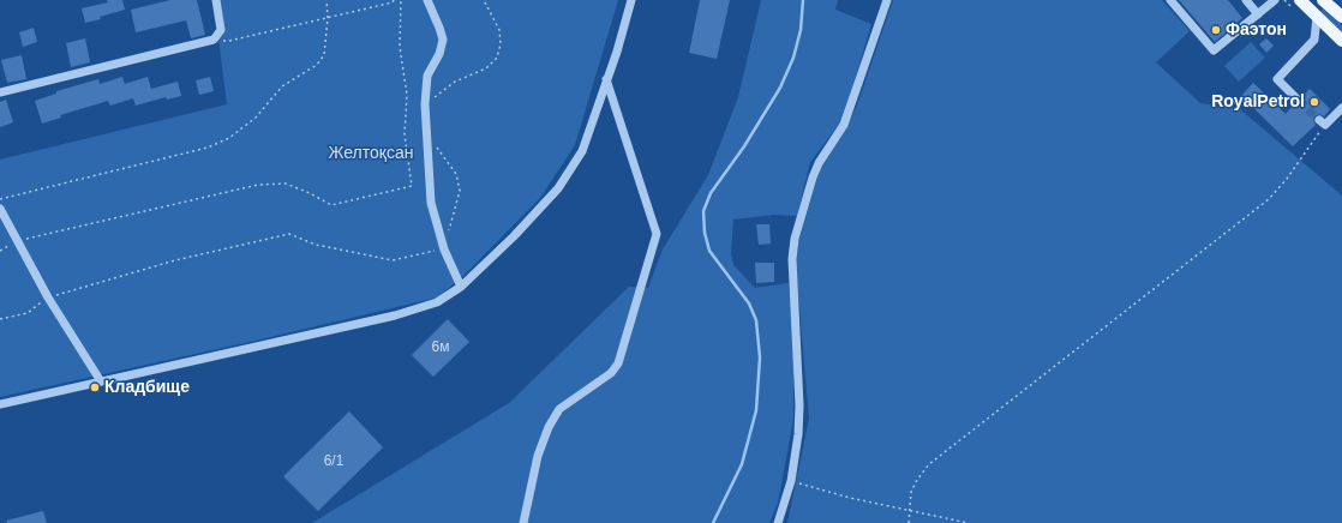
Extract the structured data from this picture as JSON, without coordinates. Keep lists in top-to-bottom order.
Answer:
{
  "parks": ["Желтоқсан"],
  "places": ["Фаэтон", "RoyalPetrol", "Кладбище"],
  "house_numbers": ["6м", "6/1"]
}
